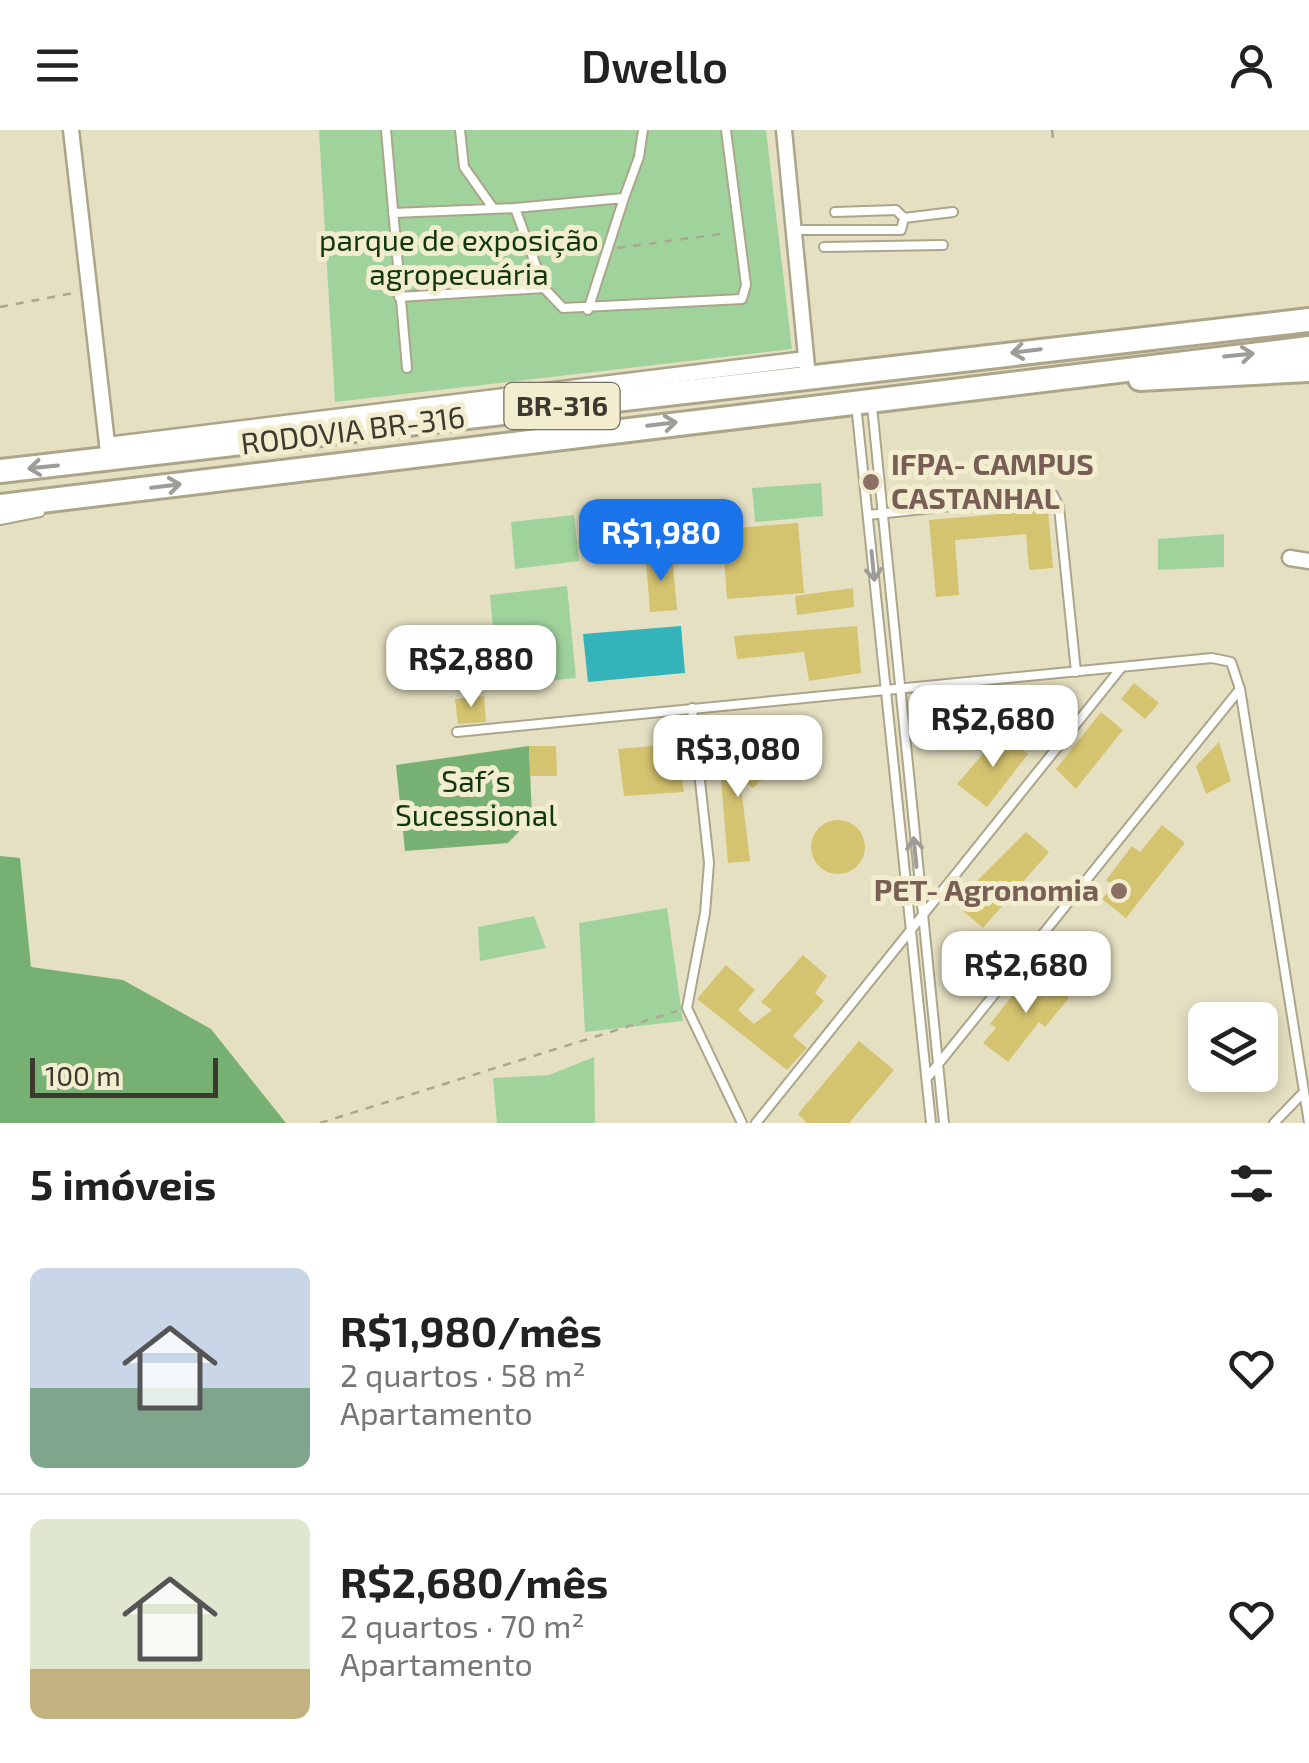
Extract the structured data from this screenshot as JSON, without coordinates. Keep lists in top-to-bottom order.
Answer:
{
  "streets": {
    "highway": ["BR-316", "RODOVIA BR-316"]
  },
  "crossings": [
    ["BR-316", "RODOVIA BR-316"]
  ],
  "parks": ["parque de exposição agropecuária", "Saf´s Sucessional"],
  "places": ["IFPA- CAMPUS CASTANHAL", "PET- Agronomia"],
  "scale_bar": "100 m",
  "page": {
    "header": "Dwello",
    "price": [
      "R$1,980",
      "R$2,880",
      "R$2,680",
      "R$3,080",
      "R$2,680"
    ],
    "scale": "100 m",
    "heading": "5 imóveis",
    "list": [
      {
        "name": "R$1,980/mês",
        "note": "2 quartos · 58 m² · Apartamento"
      },
      {
        "name": "R$2,680/mês",
        "note": "2 quartos · 70 m² · Apartamento"
      }
    ]
  }
}
